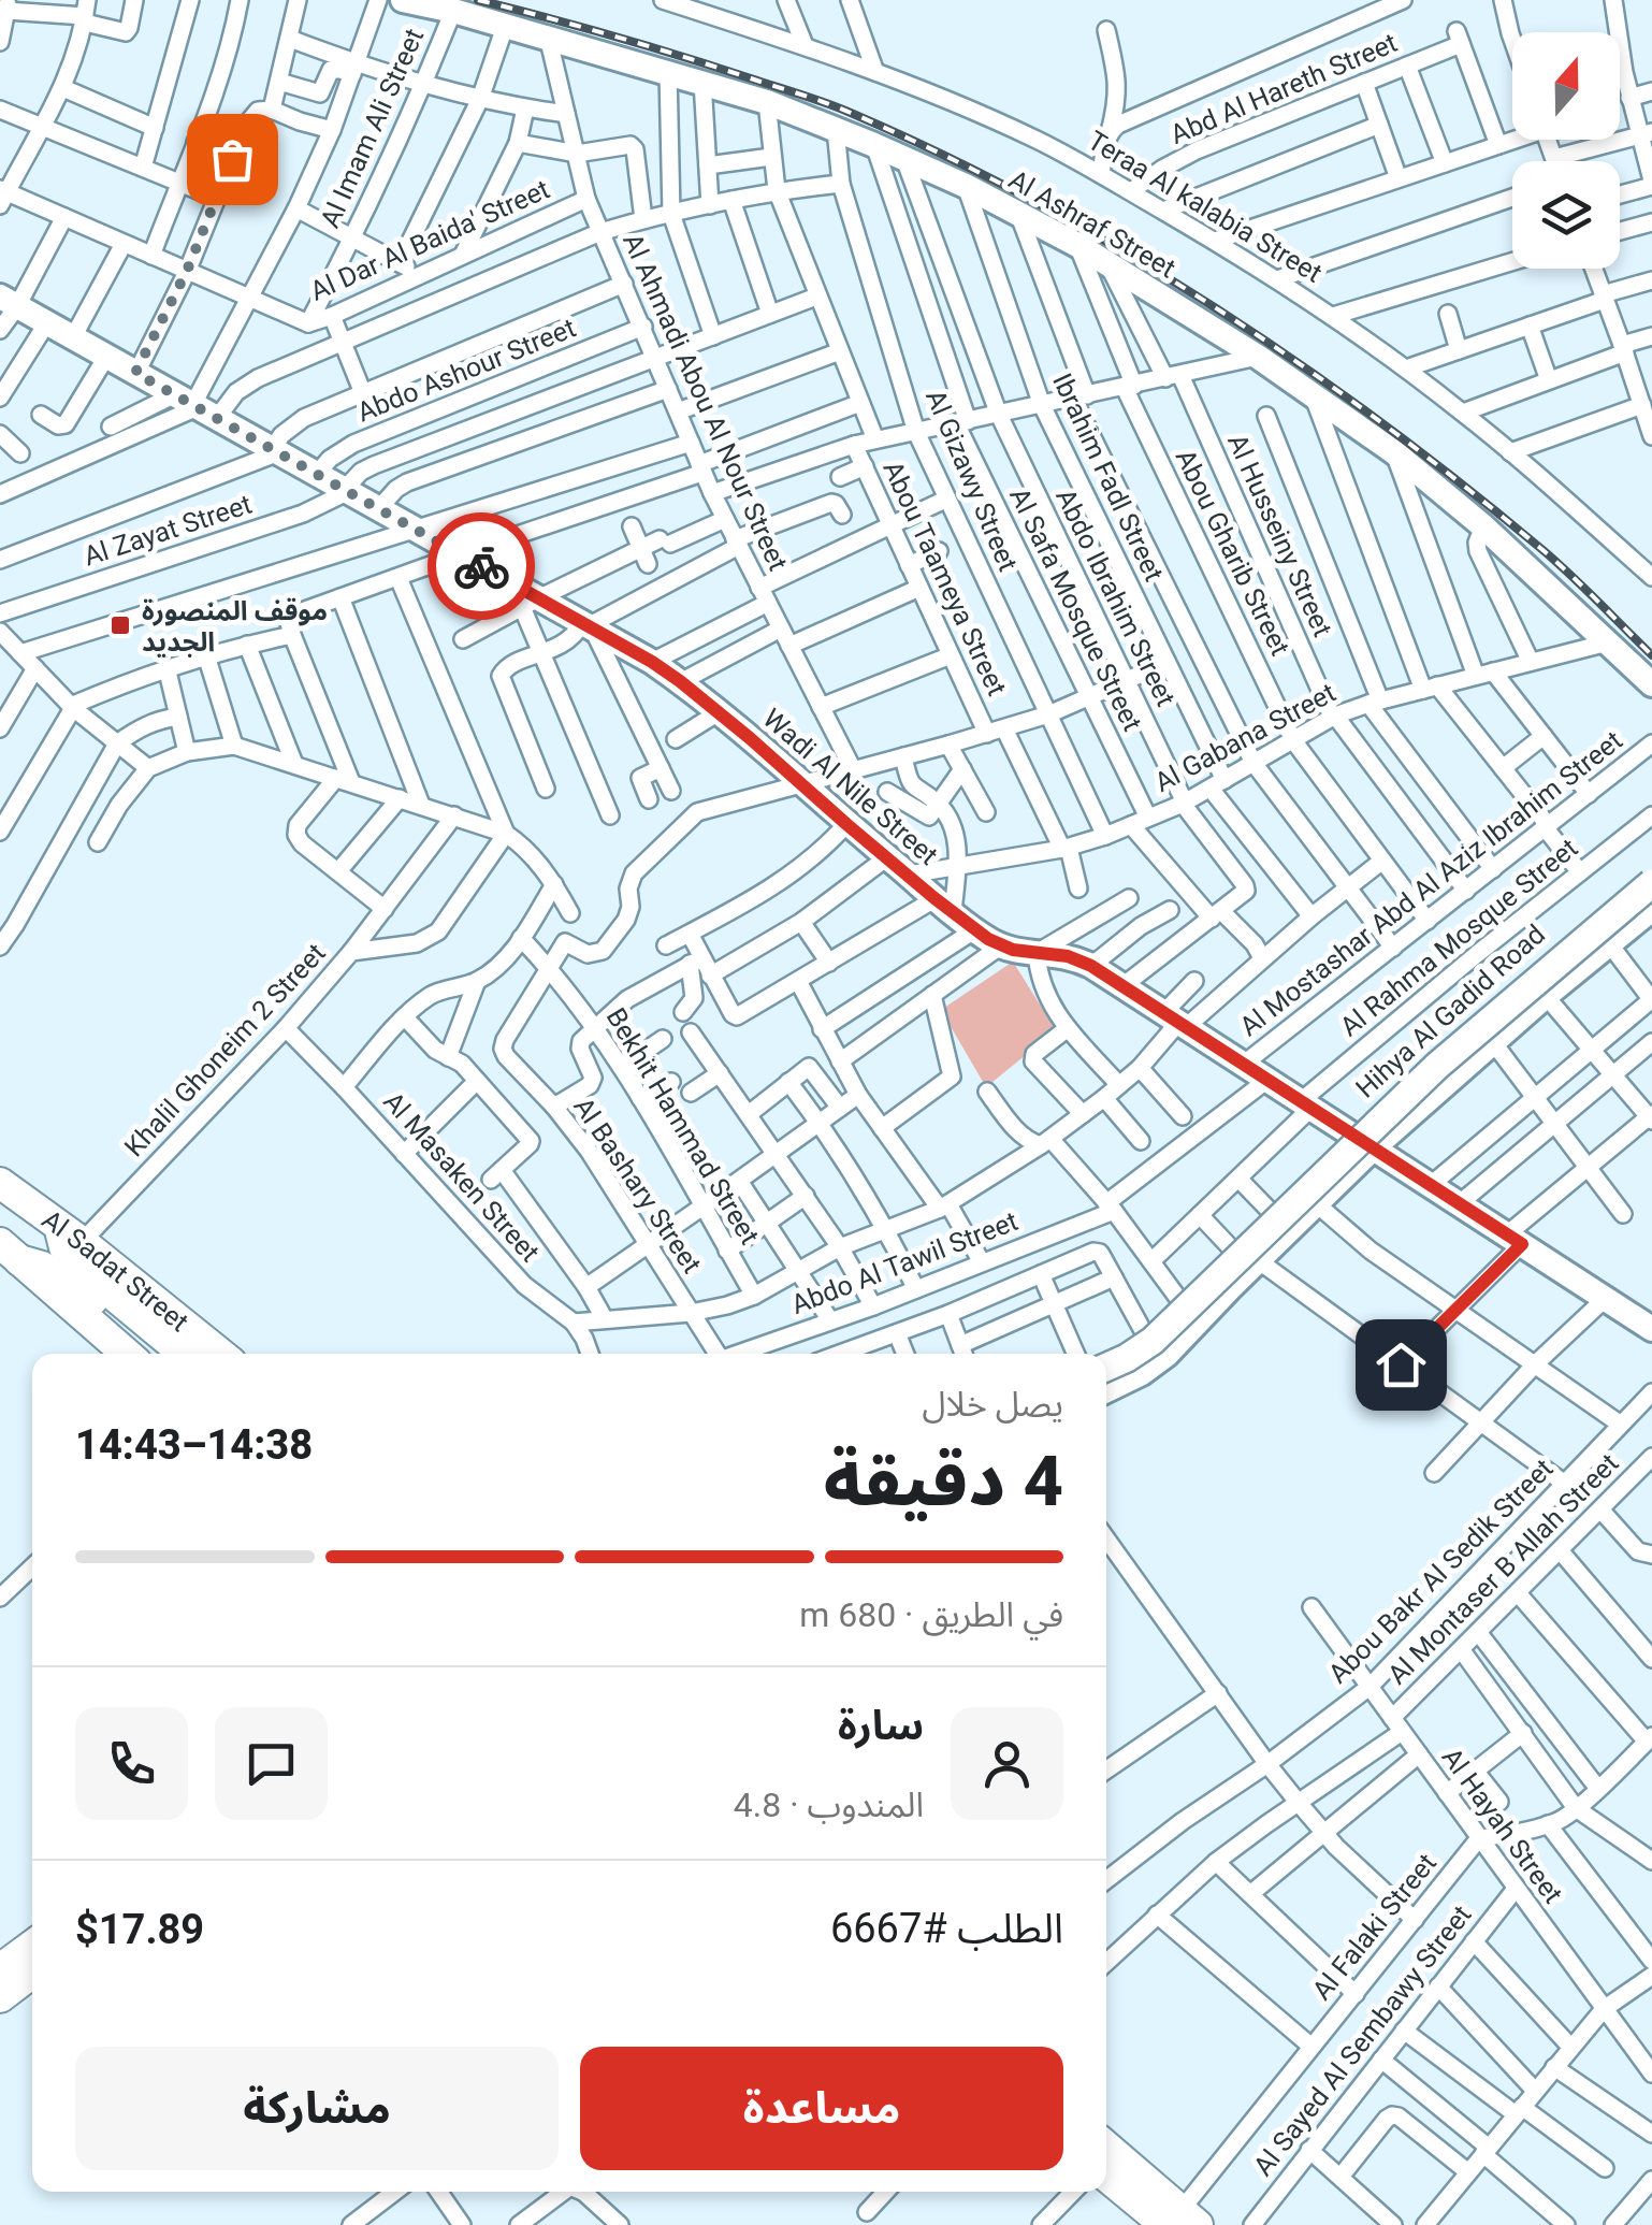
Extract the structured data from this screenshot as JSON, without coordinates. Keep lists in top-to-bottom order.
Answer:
{
  "streets": {
    "highway": ["Al Sadat Street"],
    "street": [
      "Abd Al Hareth Street",
      "Al Imam Ali Street",
      "Teraa Al kalabia Street",
      "Al Ashraf Street",
      "Al Dar Al Baida' Street",
      "Abdo Ashour Street",
      "Al Ahmadi Abou Al Nour Street",
      "Ibrahim Fadl Street",
      "Al Gizawy Street",
      "Al Zayat Street",
      "Al Husseiny Street",
      "Abou Gharib Street",
      "Abou Taameya Street",
      "Abdo Ibrahim Street",
      "Al Safa Mosque Street",
      "Al Gabana Street",
      "Wadi Al Nile Street",
      "Al Mostashar Abd Al Aziz Ibrahim Street",
      "Al Rahma Mosque Street",
      "Hihya Al Gadid Road",
      "Khalil Ghoneim 2 Street",
      "Bekhit Hammad Street",
      "Al Masaken Street",
      "Al Bashary Street",
      "Abdo Al Tawil Street",
      "Al Montaser B Allah Street",
      "Abou Bakr Al Sedik Street",
      "Al Hayah Street",
      "Al Falaki Street",
      "Al Sayed Al Sembawy Street"
    ]
  },
  "crossings": [
    ["Abd Al Hareth Street", "Teraa Al kalabia Street"],
    ["Al Imam Ali Street", "Al Ashraf Street"],
    ["Al Imam Ali Street", "Al Dar Al Baida' Street"],
    ["Al Ashraf Street", "Al Ahmadi Abou Al Nour Street"],
    ["Al Ashraf Street", "Ibrahim Fadl Street"],
    ["Al Ashraf Street", "Al Gizawy Street"],
    ["Al Ashraf Street", "Al Husseiny Street"],
    ["Al Ashraf Street", "Abou Gharib Street"],
    ["Al Ashraf Street", "Abdo Ibrahim Street"],
    ["Al Ashraf Street", "Al Safa Mosque Street"],
    ["Al Ashraf Street", "Al Gabana Street"],
    ["Al Dar Al Baida' Street", "Al Ahmadi Abou Al Nour Street"],
    ["Abdo Ashour Street", "Al Ahmadi Abou Al Nour Street"],
    ["Abdo Ashour Street", "Wadi Al Nile Street"],
    ["Al Ahmadi Abou Al Nour Street", "Al Zayat Street"],
    ["Ibrahim Fadl Street", "Al Gabana Street"],
    ["Al Gizawy Street", "Al Gabana Street"],
    ["Al Zayat Street", "Wadi Al Nile Street"],
    ["Al Husseiny Street", "Al Gabana Street"],
    ["Al Husseiny Street", "Al Mostashar Abd Al Aziz Ibrahim Street"],
    ["Abou Gharib Street", "Al Gabana Street"],
    ["Abou Gharib Street", "Al Mostashar Abd Al Aziz Ibrahim Street"],
    ["Abdo Ibrahim Street", "Al Gabana Street"],
    ["Al Safa Mosque Street", "Al Gabana Street"],
    ["Al Gabana Street", "Wadi Al Nile Street"],
    ["Wadi Al Nile Street", "Al Mostashar Abd Al Aziz Ibrahim Street"],
    ["Wadi Al Nile Street", "Al Rahma Mosque Street"],
    ["Wadi Al Nile Street", "Hihya Al Gadid Road"],
    ["Wadi Al Nile Street", "Abdo Al Tawil Street"],
    ["Khalil Ghoneim 2 Street", "Al Masaken Street"],
    ["Khalil Ghoneim 2 Street", "Al Sadat Street"],
    ["Bekhit Hammad Street", "Al Bashary Street"],
    ["Al Montaser B Allah Street", "Al Hayah Street"],
    ["Abou Bakr Al Sedik Street", "Al Hayah Street"],
    ["Al Hayah Street", "Al Falaki Street"],
    ["Al Hayah Street", "Al Sayed Al Sembawy Street"]
  ],
  "places": {
    "transit": ["موقف المنصورة الجديد"]
  },
  "north": "top",
  "page": {
    "heading": ["4 دقيقة", "يصل خلال", "14:38–14:43"],
    "panel": [
      "سارة",
      "المندوب · 4.8",
      "الطلب #6667",
      "$17.89"
    ],
    "bar": "في الطريق · 680 m",
    "buttons": ["مساعدة", "مشاركة"]
  }
}
